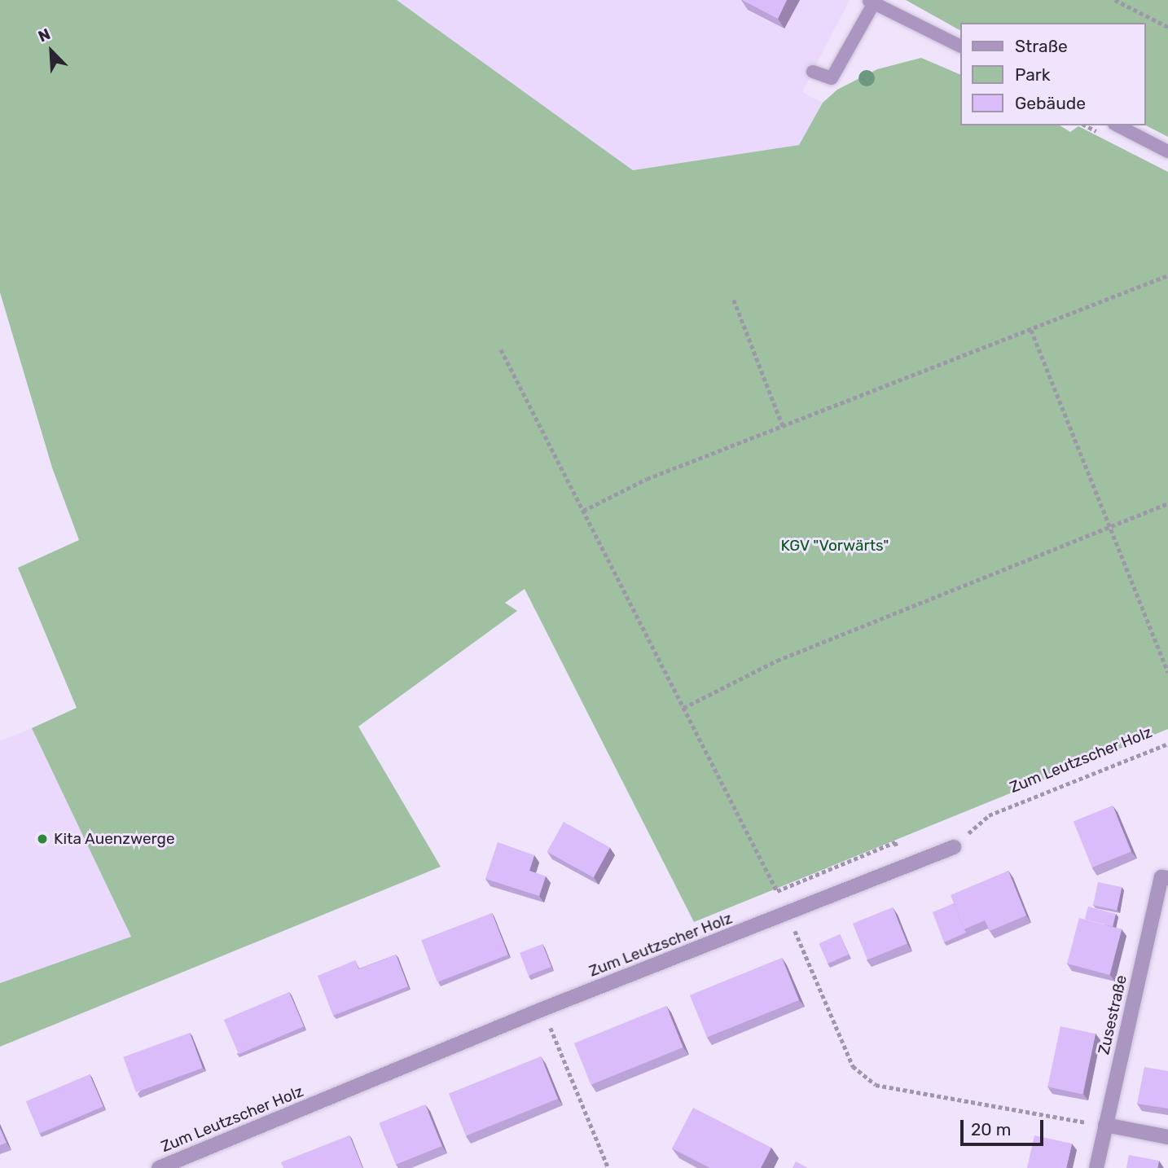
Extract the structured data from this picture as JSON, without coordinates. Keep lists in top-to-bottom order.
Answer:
{
  "streets": {
    "street": ["Zum Leutzscher Holz", "Zusestraße"]
  },
  "parks": ["KGV \"Vorwärts\""],
  "places": ["Kita Auenzwerge"],
  "legend": ["Straße", "Park", "Gebäude"],
  "scale_bar": "20 m",
  "north": "top left"
}
